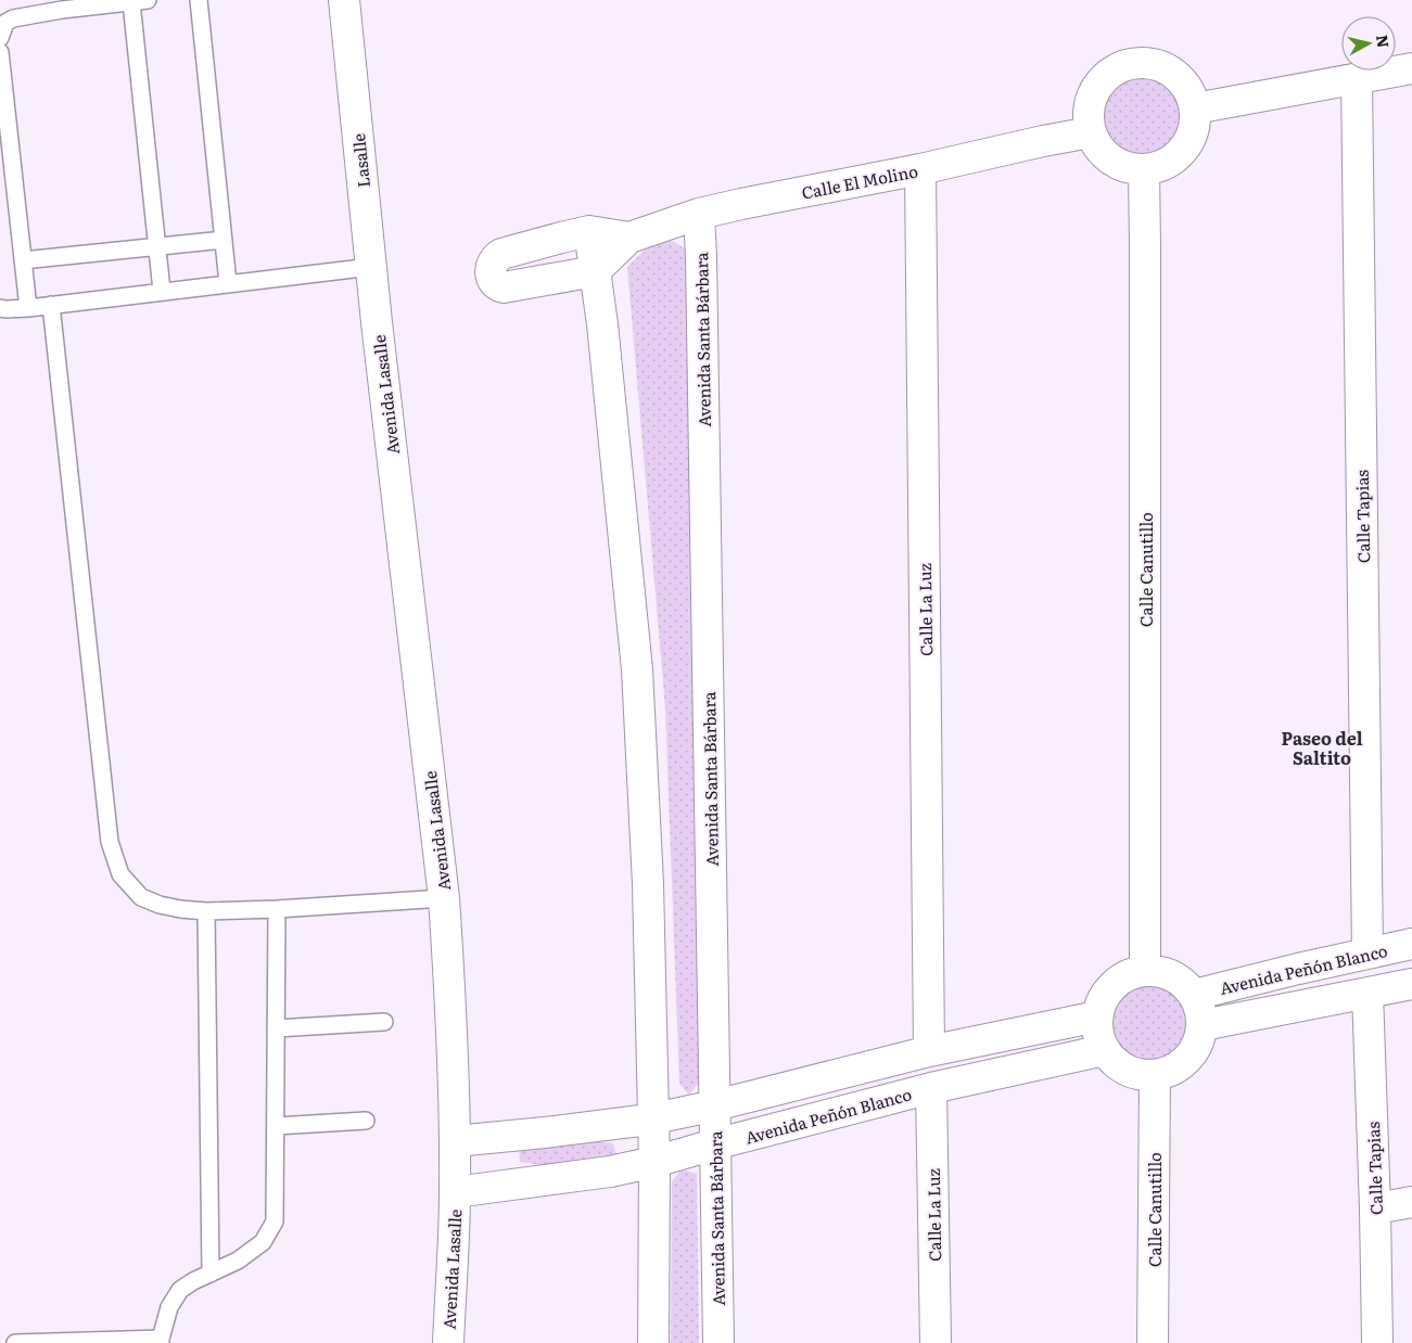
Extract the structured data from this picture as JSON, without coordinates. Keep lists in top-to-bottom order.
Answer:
{
  "streets": {
    "street": [
      "Lasalle",
      "Calle El Molino",
      "Avenida Santa Bárbara",
      "Avenida Lasalle",
      "Calle Tapias",
      "Calle Canutillo",
      "Calle La Luz",
      "Avenida Peñón Blanco"
    ]
  },
  "crossings": [
    ["Lasalle", "Avenida Lasalle"],
    ["Calle El Molino", "Avenida Santa Bárbara"],
    ["Calle El Molino", "Calle Canutillo"],
    ["Calle El Molino", "Calle La Luz"],
    ["Avenida Santa Bárbara", "Avenida Peñón Blanco"],
    ["Avenida Lasalle", "Avenida Peñón Blanco"],
    ["Calle Tapias", "Avenida Peñón Blanco"],
    ["Calle Canutillo", "Avenida Peñón Blanco"],
    ["Calle La Luz", "Avenida Peñón Blanco"]
  ],
  "districts": ["Paseo del Saltito"],
  "north": "right"
}
